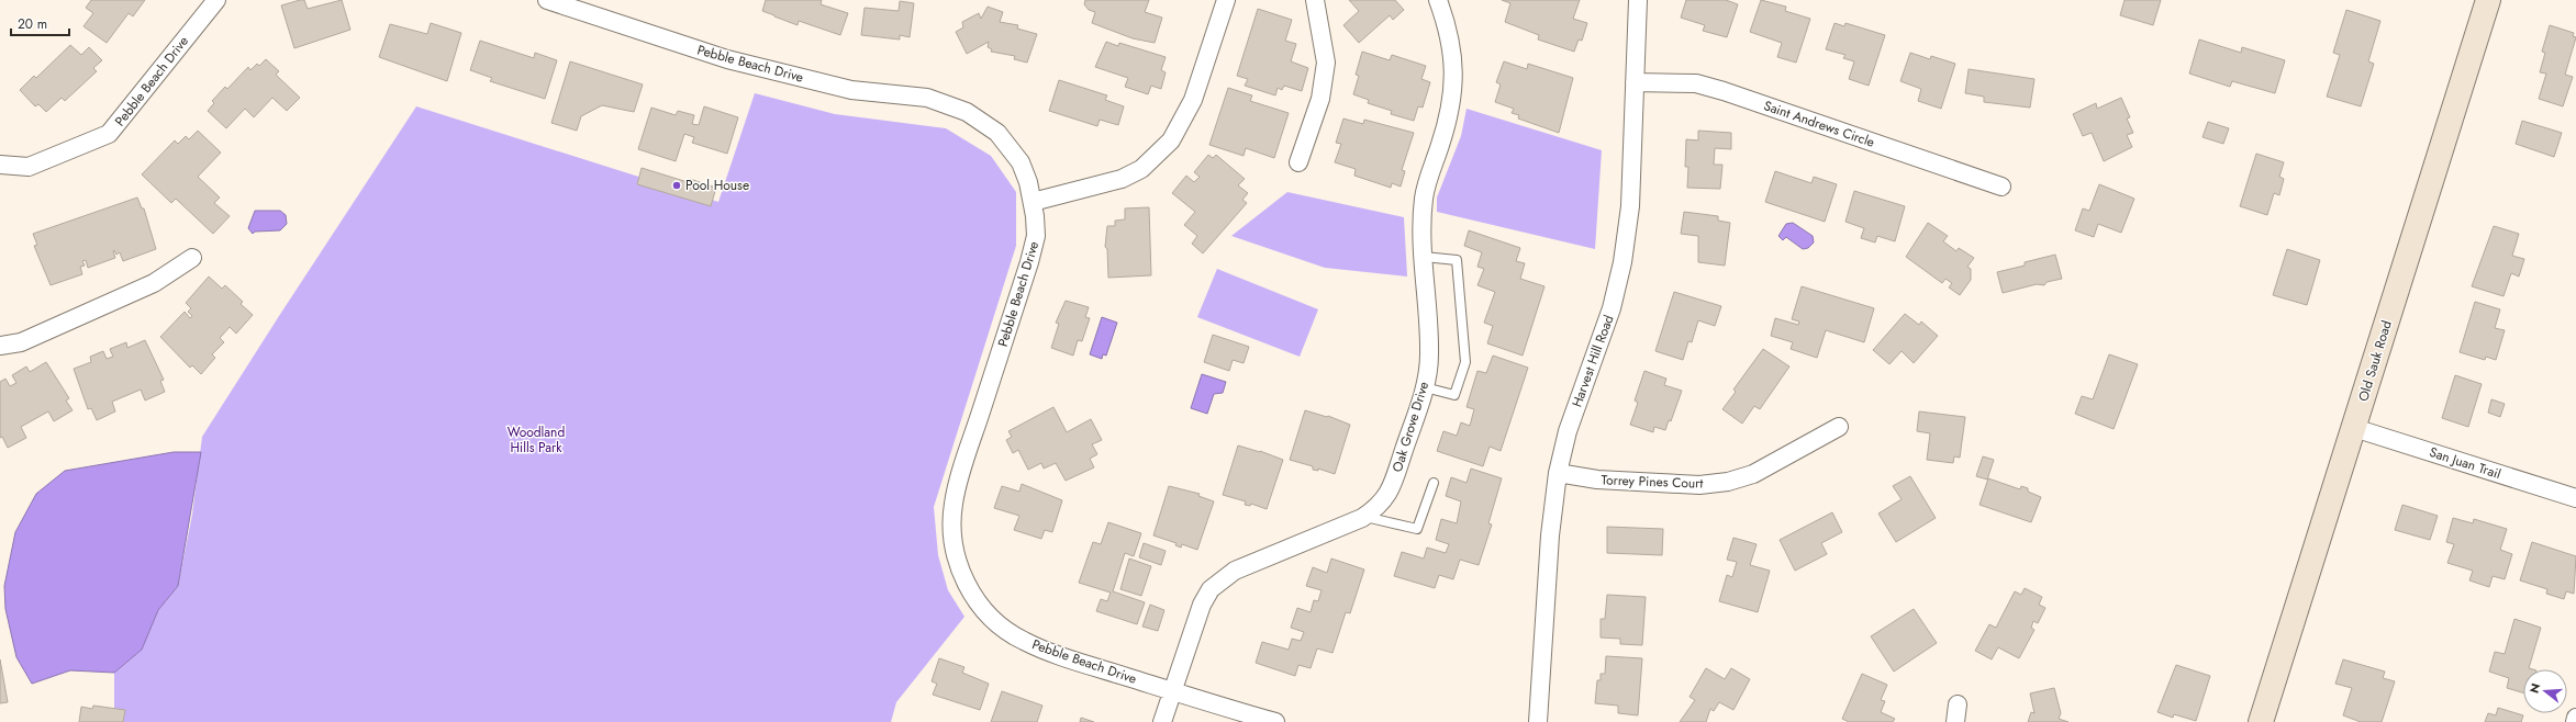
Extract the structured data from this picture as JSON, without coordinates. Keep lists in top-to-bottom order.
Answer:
{
  "streets": {
    "street": [
      "Pebble Beach Drive",
      "Saint Andrews Circle",
      "Harvest Hill Road",
      "Old Sauk Road",
      "Oak Grove Drive",
      "San Juan Trail",
      "Torrey Pines Court"
    ]
  },
  "crossings": [
    ["Pebble Beach Drive", "Oak Grove Drive"],
    ["Saint Andrews Circle", "Harvest Hill Road"],
    ["Harvest Hill Road", "Torrey Pines Court"],
    ["Old Sauk Road", "San Juan Trail"]
  ],
  "parks": ["Woodland Hills Park"],
  "places": ["Pool House"],
  "scale_bar": "20 m",
  "north": "left"
}
